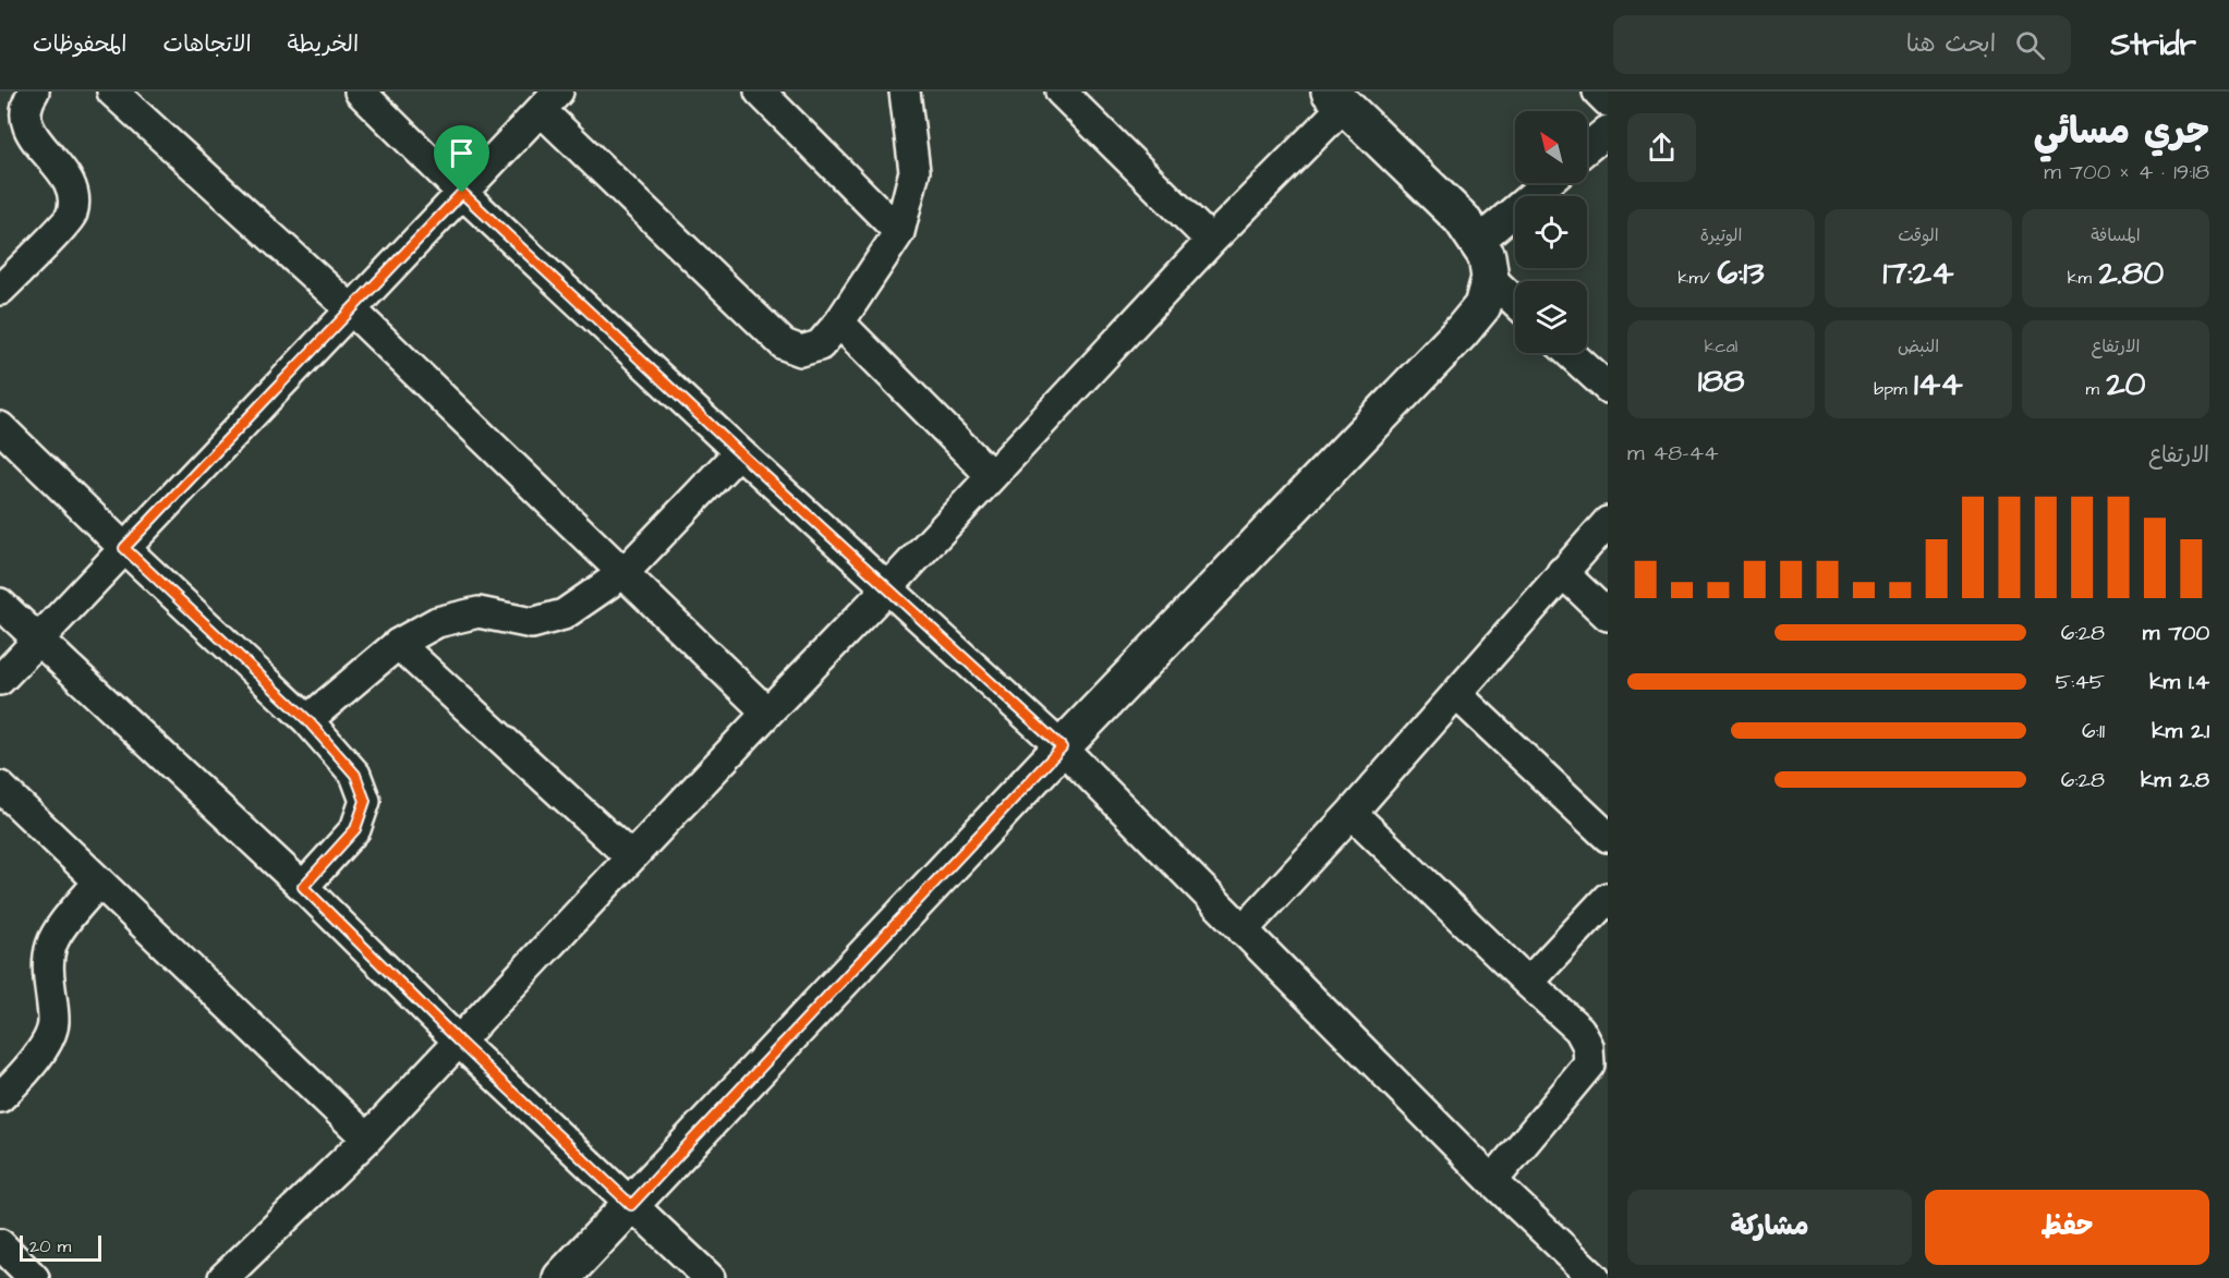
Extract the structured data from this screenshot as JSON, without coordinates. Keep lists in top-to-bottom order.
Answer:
{
  "scale_bar": "20 m",
  "north": "top left",
  "page": {
    "header": "Stridr",
    "search": "ابحث هنا",
    "nav": ["الخريطة", "الاتجاهات", "المحفوظات"],
    "heading": ["جري مسائي", "19:18 · 4 × 700 m"],
    "stats": [
      ["المسافة", "2.80 km"],
      ["الوقت", "17:24"],
      ["الوتيرة", "6:13 /km"],
      ["الارتفاع", "20 m"],
      ["النبض", "144 bpm"],
      ["kcal", "188"]
    ],
    "chart": ["الارتفاع", "44–48 m"],
    "list": [
      {
        "name": "700 m",
        "note": "6:28"
      },
      {
        "name": "1.4 km",
        "note": "5:45"
      },
      {
        "name": "2.1 km",
        "note": "6:11"
      },
      {
        "name": "2.8 km",
        "note": "6:28"
      }
    ],
    "buttons": ["حفظ", "مشاركة"],
    "scale": "20 m"
  }
}
